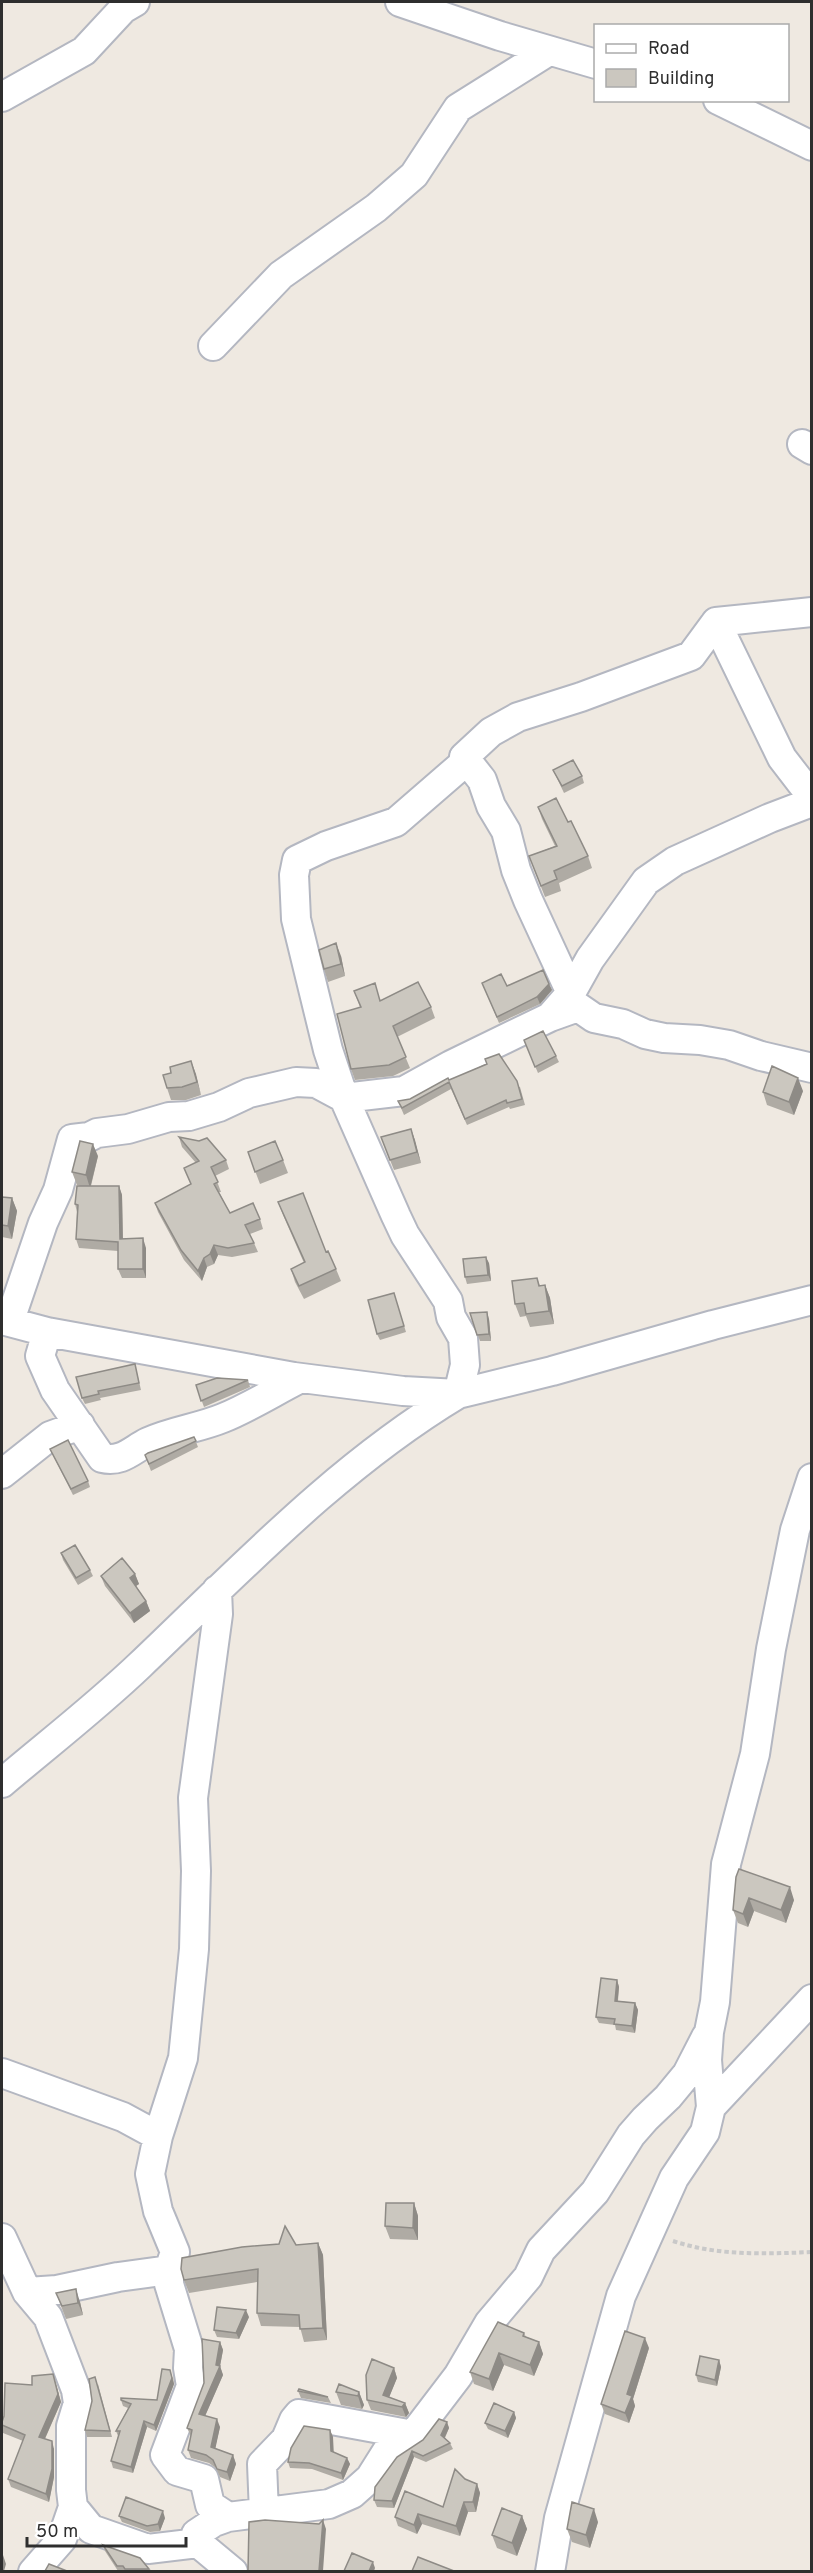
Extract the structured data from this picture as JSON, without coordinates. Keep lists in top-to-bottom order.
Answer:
{
  "legend": ["Road", "Building"],
  "scale_bar": "50 m"
}
